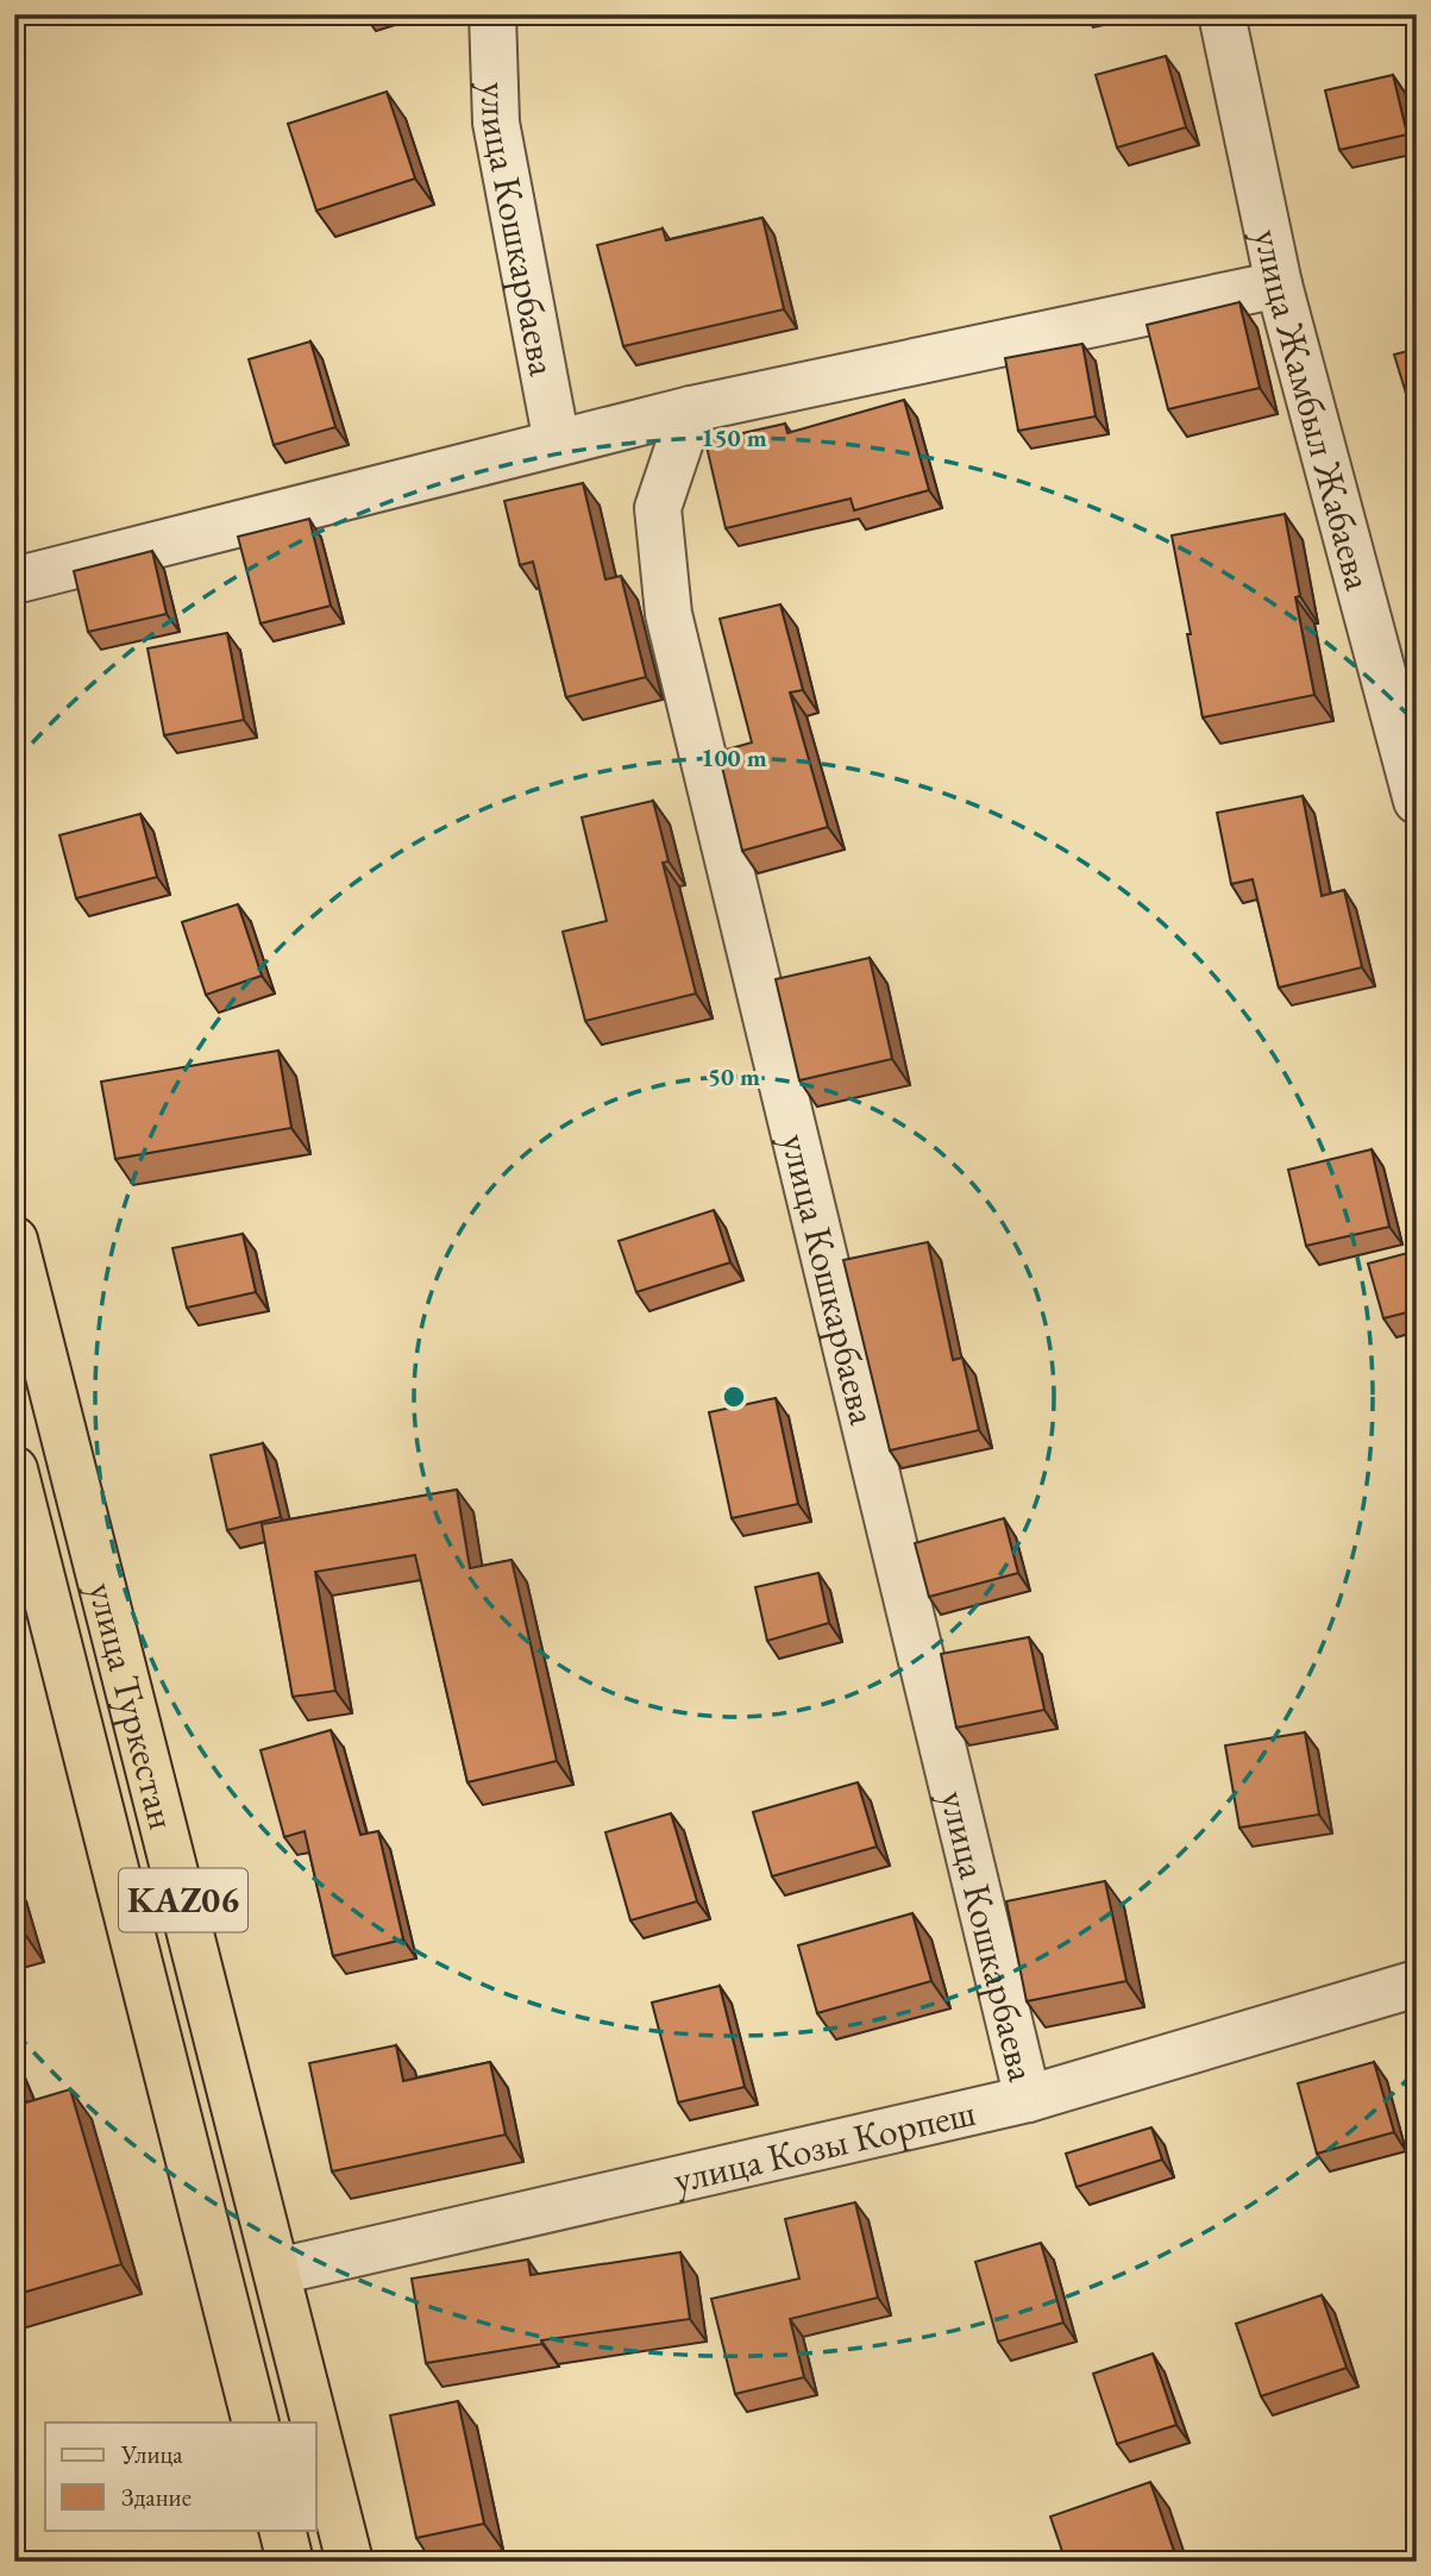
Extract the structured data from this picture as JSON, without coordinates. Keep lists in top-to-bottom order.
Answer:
{
  "streets": {
    "highway": ["улица Туркестан", "KАZ06"],
    "street": ["улица Кошкарбаева", "улица Жамбыл Жабаева", "улица Козы Корпеш"]
  },
  "crossings": [
    ["улица Кошкарбаева", "улица Козы Корпеш"],
    ["улица Туркестан", "улица Козы Корпеш"]
  ],
  "legend": ["Улица", "Здание"],
  "rings": ["150 m", "100 m", "50 m"]
}
